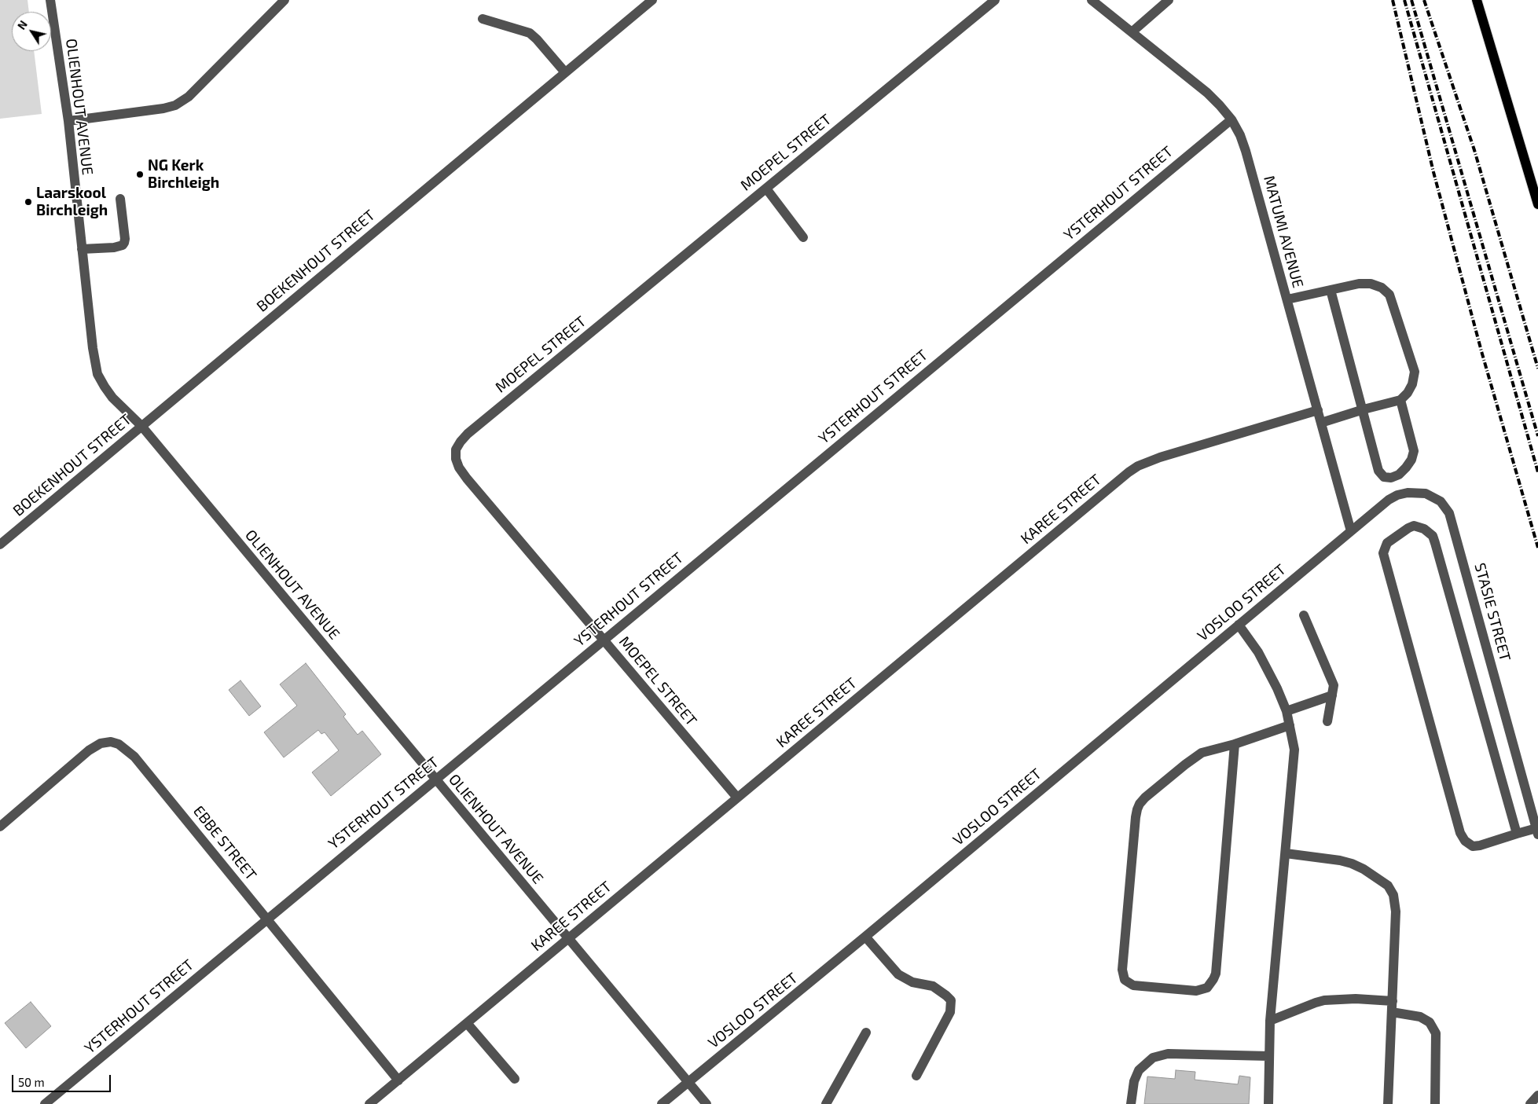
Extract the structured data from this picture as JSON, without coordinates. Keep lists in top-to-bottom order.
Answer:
{
  "streets": {
    "street": [
      "OLIENHOUT AVENUE",
      "MOEPEL STREET",
      "YSTERHOUT STREET",
      "MATUMI AVENUE",
      "BOEKENHOUT STREET",
      "KAREE STREET",
      "VOSLOO STREET",
      "STASIE STREET",
      "EBBE STREET"
    ]
  },
  "crossings": [
    ["OLIENHOUT AVENUE", "YSTERHOUT STREET"],
    ["OLIENHOUT AVENUE", "BOEKENHOUT STREET"],
    ["OLIENHOUT AVENUE", "KAREE STREET"],
    ["OLIENHOUT AVENUE", "VOSLOO STREET"],
    ["MOEPEL STREET", "YSTERHOUT STREET"],
    ["MOEPEL STREET", "KAREE STREET"],
    ["YSTERHOUT STREET", "MATUMI AVENUE"],
    ["YSTERHOUT STREET", "EBBE STREET"],
    ["MATUMI AVENUE", "KAREE STREET"],
    ["MATUMI AVENUE", "VOSLOO STREET"],
    ["MATUMI AVENUE", "STASIE STREET"],
    ["KAREE STREET", "EBBE STREET"],
    ["VOSLOO STREET", "STASIE STREET"]
  ],
  "places": ["NG Kerk Birchleigh", "Laarskool Birchleigh"],
  "scale_bar": "50 m",
  "north": "top left"
}
